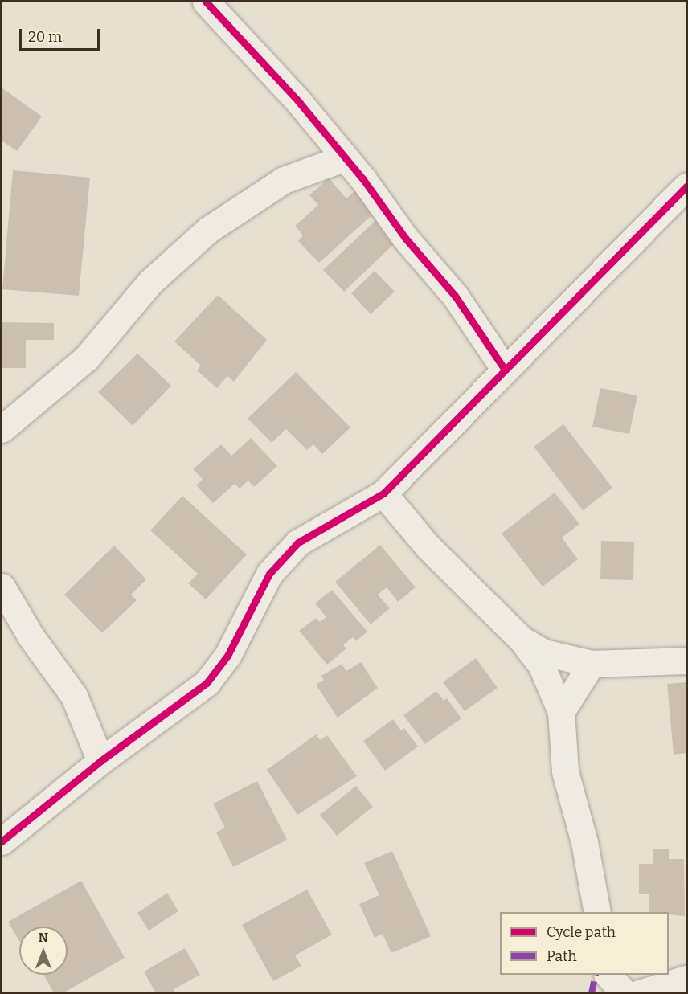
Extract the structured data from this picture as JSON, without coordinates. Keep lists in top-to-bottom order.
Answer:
{
  "legend": ["Cycle path", "Path"],
  "scale_bar": "20 m",
  "north": "top"
}
